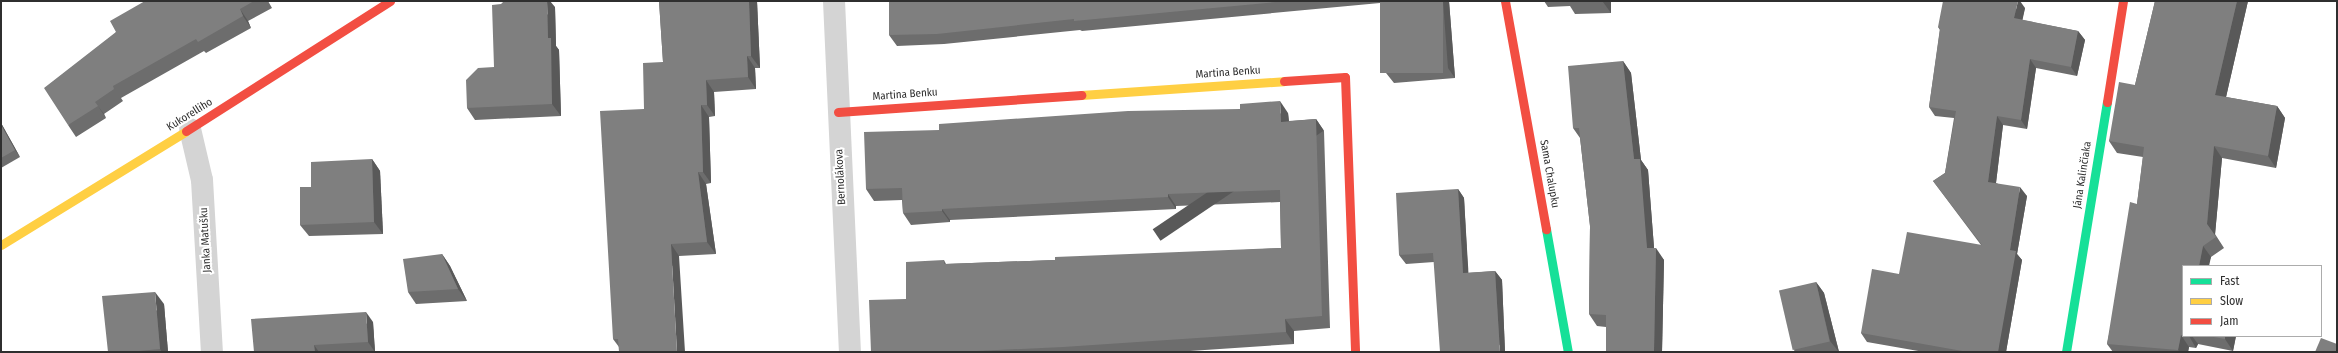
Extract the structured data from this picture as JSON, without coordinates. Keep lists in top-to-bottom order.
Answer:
{
  "streets": {
    "street": [
      "Martina Benku",
      "Kukorelliho",
      "Sama Chalupku",
      "Jána Kalinčiaka",
      "Bernolákova",
      "Janka Matušku"
    ]
  },
  "crossings": [
    ["Martina Benku", "Bernolákova"],
    ["Kukorelliho", "Janka Matušku"]
  ],
  "legend": ["Fast", "Slow", "Jam"]
}
